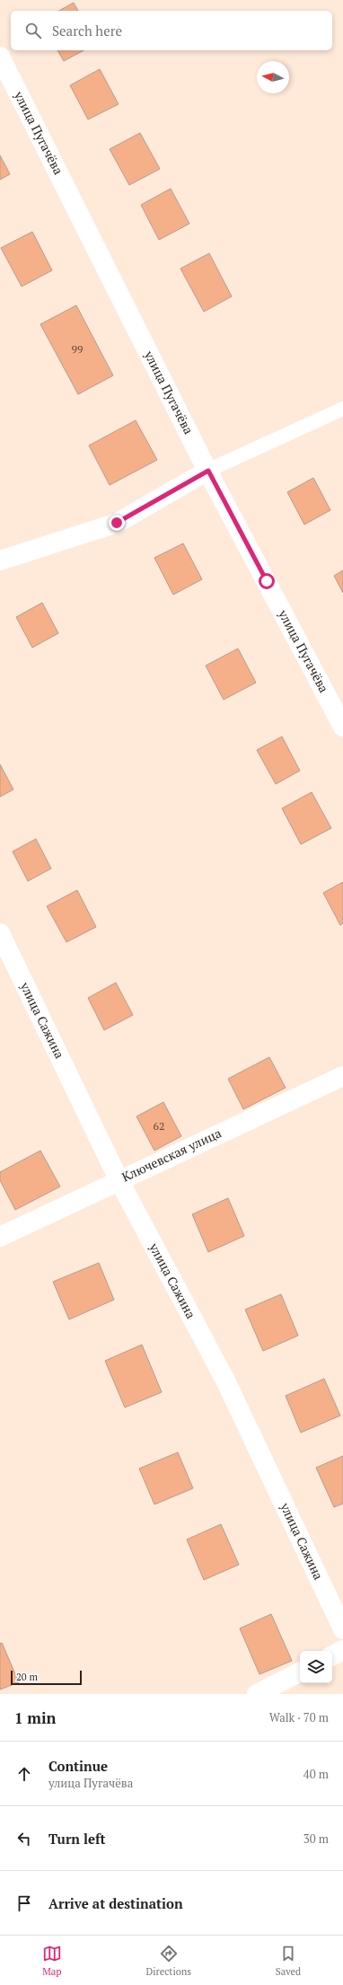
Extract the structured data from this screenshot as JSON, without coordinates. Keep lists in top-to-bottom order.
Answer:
{
  "streets": {
    "street": ["улица Пугачёва", "улица Сажина", "Ключевская улица"]
  },
  "crossings": [
    ["улица Сажина", "Ключевская улица"]
  ],
  "house_numbers": ["99", "62"],
  "scale_bar": "20 m",
  "north": "left",
  "page": {
    "search": "Search here",
    "scale": "20 m",
    "heading": ["1 min", "Walk · 70 m"],
    "list": [
      ["Continue", "улица Пугачёва", "40 m"],
      ["Turn left", "30 m"],
      "Arrive at destination"
    ],
    "nav": ["Map", "Directions", "Saved"]
  }
}
